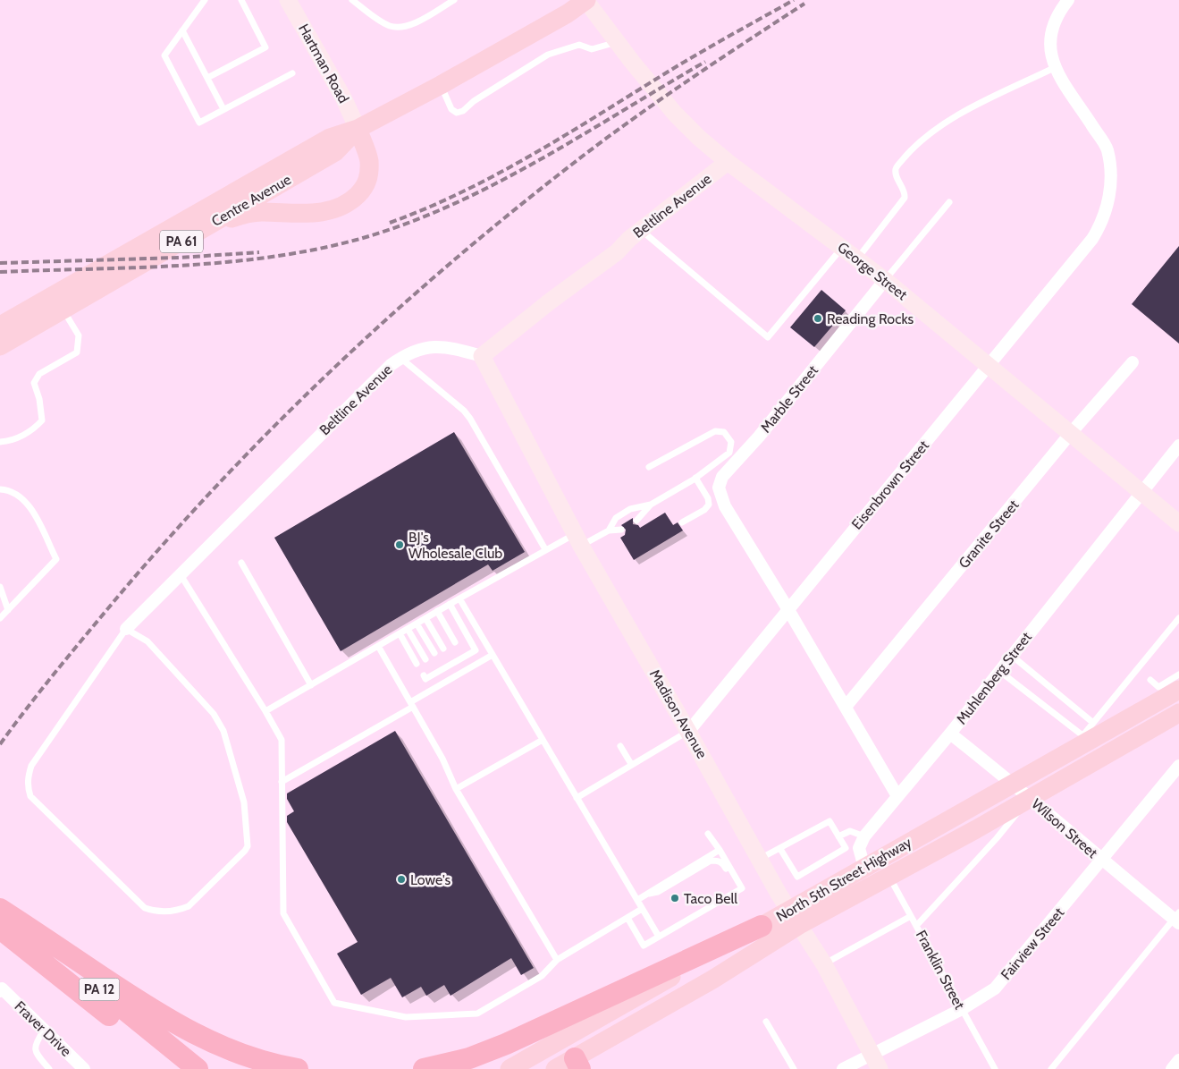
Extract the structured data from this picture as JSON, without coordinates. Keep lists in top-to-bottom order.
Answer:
{
  "streets": {
    "highway": ["PA 12"],
    "main road": ["Centre Avenue", "PA 61", "North 5th Street Highway"],
    "street": [
      "Hartman Road",
      "Beltline Avenue",
      "George Street",
      "Marble Street",
      "Eisenbrown Street",
      "Granite Street",
      "Muhlenberg Street",
      "Madison Avenue",
      "Wilson Street",
      "Fairview Street",
      "Fraver Drive"
    ],
    "lane": ["Franklin Street"]
  },
  "crossings": [
    ["Hartman Road", "Centre Avenue"],
    ["Centre Avenue", "George Street"],
    ["Beltline Avenue", "George Street"],
    ["Beltline Avenue", "Madison Avenue"],
    ["George Street", "Marble Street"],
    ["George Street", "Eisenbrown Street"],
    ["George Street", "Granite Street"],
    ["George Street", "Muhlenberg Street"],
    ["Marble Street", "Eisenbrown Street"],
    ["Eisenbrown Street", "Madison Avenue"],
    ["Muhlenberg Street", "Wilson Street"],
    ["Madison Avenue", "North 5th Street Highway"],
    ["Madison Avenue", "Fairview Street"],
    ["Wilson Street", "North 5th Street Highway"],
    ["Wilson Street", "Fairview Street"],
    ["Wilson Street", "Franklin Street"],
    ["North 5th Street Highway", "Franklin Street"],
    ["Fairview Street", "Franklin Street"]
  ],
  "places": [
    "Reading Rocks",
    "BJ's Wholesale Club",
    "Lowe's",
    "Taco Bell"
  ]
}
